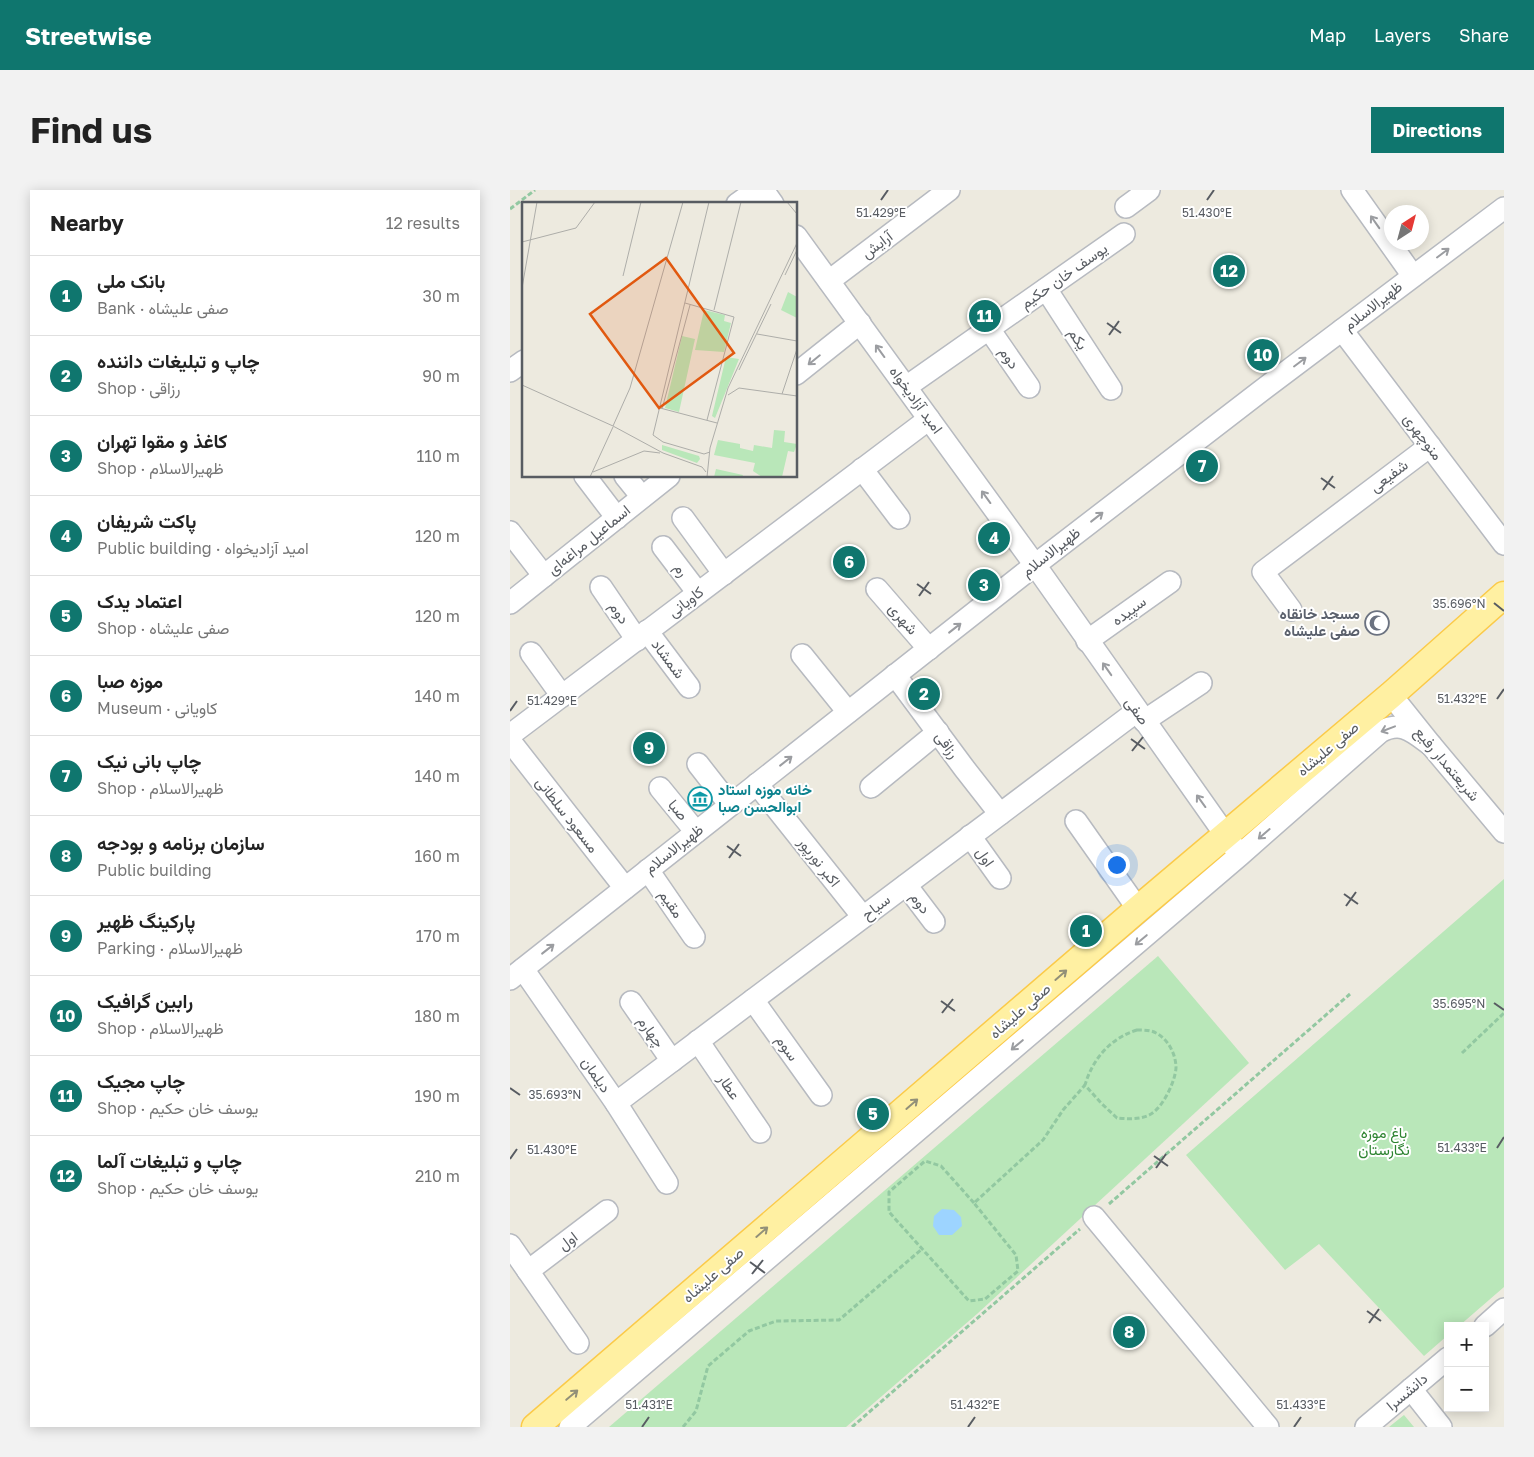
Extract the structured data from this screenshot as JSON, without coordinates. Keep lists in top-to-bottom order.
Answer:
{
  "streets": {
    "main road": ["صفی علیشاه"],
    "street": [
      "آرایش",
      "یوسف خان حکیم",
      "ظهیرالاسلام",
      "یکم",
      "دوم",
      "امید آزادیخواه",
      "منوچهری",
      "شفیعی",
      "اسماعیل مراغه‌ای",
      "رم",
      "کاویانی",
      "سپیده",
      "شهری",
      "شمشاد",
      "صفی",
      "رزاقی",
      "شریعتمدار رفیع",
      "صبا",
      "مسعود سلطانی",
      "اول",
      "اکبر نورپور",
      "مقیم",
      "سیاح",
      "چهارم",
      "سوم",
      "دیلمان",
      "عطار",
      "دانشسرا"
    ]
  },
  "crossings": [
    ["آرایش", "امید آزادیخواه"],
    ["یوسف خان حکیم", "یکم"],
    ["یوسف خان حکیم", "دوم"],
    ["یوسف خان حکیم", "امید آزادیخواه"],
    ["ظهیرالاسلام", "امید آزادیخواه"],
    ["ظهیرالاسلام", "منوچهری"],
    ["ظهیرالاسلام", "شهری"],
    ["ظهیرالاسلام", "صفی"],
    ["ظهیرالاسلام", "رزاقی"],
    ["ظهیرالاسلام", "صبا"],
    ["ظهیرالاسلام", "مسعود سلطانی"],
    ["ظهیرالاسلام", "اکبر نورپور"],
    ["ظهیرالاسلام", "مقیم"],
    ["ظهیرالاسلام", "دیلمان"],
    ["دوم", "کاویانی"],
    ["دوم", "شمشاد"],
    ["دوم", "سیاح"],
    ["امید آزادیخواه", "کاویانی"],
    ["امید آزادیخواه", "صفی"],
    ["منوچهری", "شفیعی"],
    ["رم", "کاویانی"],
    ["کاویانی", "شمشاد"],
    ["سپیده", "صفی"],
    ["صفی", "صفی علیشاه"],
    ["صفی", "سیاح"],
    ["رزاقی", "سیاح"],
    ["صفی علیشاه", "شریعتمدار رفیع"],
    ["اول", "سیاح"],
    ["اکبر نورپور", "سیاح"],
    ["سیاح", "چهارم"],
    ["سیاح", "سوم"],
    ["سیاح", "دیلمان"],
    ["سیاح", "عطار"]
  ],
  "one_way": ["ظهیرالاسلام", "امید آزادیخواه"],
  "parks": ["باغ موزه نگارستان"],
  "places": {
    "mosque": ["مسجد خانقاه صفی علیشاه"],
    "museum": ["خانه موزه استاد ابوالحسن صبا"]
  },
  "north": "top right",
  "page": {
    "header": "Streetwise",
    "nav": ["Map", "Layers", "Share"],
    "buttons": "Directions",
    "title": "Find us",
    "heading": ["Nearby", "12 results"],
    "pins": [
      "12",
      "11",
      "10",
      "7",
      "4",
      "6",
      "3",
      "2",
      "9",
      "1",
      "5",
      "8"
    ],
    "list": [
      {
        "mark": "1",
        "name": "بانک ملی",
        "note": "Bank · صفی علیشاه",
        "value": "30 m"
      },
      {
        "mark": "2",
        "name": "چاپ و تبلیغات داننده",
        "note": "Shop · رزاقی",
        "value": "90 m"
      },
      {
        "mark": "3",
        "name": "کاغذ و مقوا تهران",
        "note": "Shop · ظهیرالاسلام",
        "value": "110 m"
      },
      {
        "mark": "4",
        "name": "پاکت شریفان",
        "note": "Public building · امید آزادیخواه",
        "value": "120 m"
      },
      {
        "mark": "5",
        "name": "اعتماد یدک",
        "note": "Shop · صفی علیشاه",
        "value": "120 m"
      },
      {
        "mark": "6",
        "name": "موزه صبا",
        "note": "Museum · کاویانی",
        "value": "140 m"
      },
      {
        "mark": "7",
        "name": "چاپ بانی‌ نیک",
        "note": "Shop · ظهیرالاسلام",
        "value": "140 m"
      },
      {
        "mark": "8",
        "name": "سازمان برنامه و بودجه",
        "note": "Public building",
        "value": "160 m"
      },
      {
        "mark": "9",
        "name": "پارکینگ ظهیر",
        "note": "Parking · ظهیرالاسلام",
        "value": "170 m"
      },
      {
        "mark": "10",
        "name": "رابین گرافیک",
        "note": "Shop · ظهیرالاسلام",
        "value": "180 m"
      },
      {
        "mark": "11",
        "name": "چاپ مجیک",
        "note": "Shop · یوسف خان حکیم",
        "value": "190 m"
      },
      {
        "mark": "12",
        "name": "چاپ و تبلیغات آلما",
        "note": "Shop · یوسف خان حکیم",
        "value": "210 m"
      }
    ],
    "map_buttons": ["+", "−"]
  },
  "coordinates": [
    "51.430°E",
    "51.429°E",
    "35.696°N",
    "51.432°E",
    "35.695°N",
    "35.693°N",
    "51.433°E",
    "51.431°E"
  ]
}
